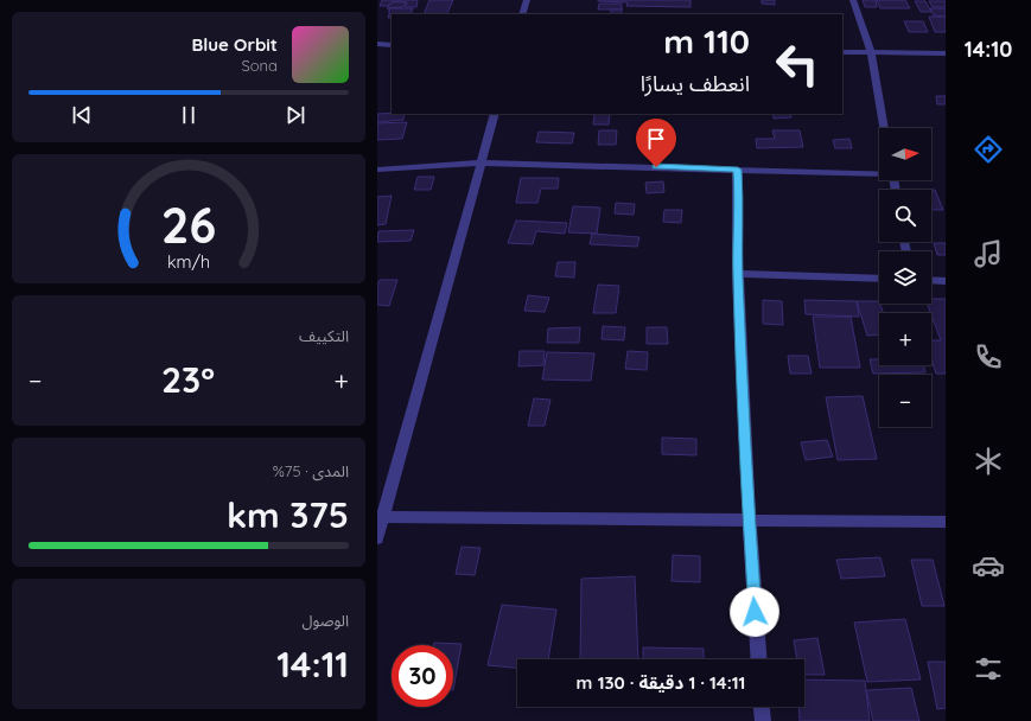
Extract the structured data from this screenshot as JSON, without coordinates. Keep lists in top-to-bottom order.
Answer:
{
  "north": "right",
  "page": {
    "tabs": "14:10",
    "turn": ["110 m", "انعطف يسارًا"],
    "song": ["Blue Orbit", "Sona"],
    "map_buttons": ["+", "−"],
    "tile": [
      "التكييف",
      ["المدى · 75%", "375 km"],
      ["الوصول", "14:11"]
    ],
    "heat": ["−", "23°", "+"],
    "limit": "30",
    "trip": "14:11 · 1 دقيقة · 130 m",
    "gauge": ["26", "km/h"]
  }
}
